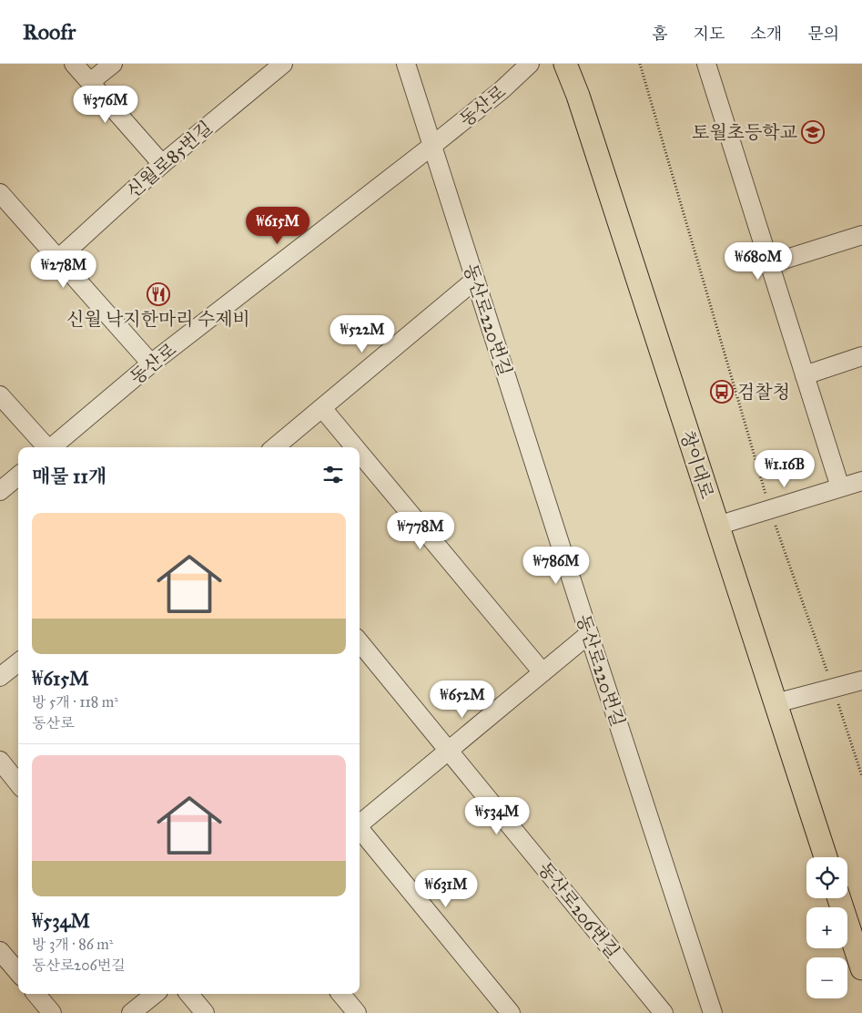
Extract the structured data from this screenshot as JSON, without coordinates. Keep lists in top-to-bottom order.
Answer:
{
  "streets": {
    "main road": ["창이대로"],
    "street": [
      "동산로",
      "신월로85번길",
      "동산로220번길",
      "동산로206번길"
    ]
  },
  "crossings": [
    ["동산로", "동산로220번길"]
  ],
  "places": {
    "school or university": ["토월초등학교"],
    "restaurant": ["신월 낙지한마리 수제비"],
    "bus stop": ["검찰청"]
  },
  "page": {
    "header": "Roofr",
    "nav": [
      "홈",
      "지도",
      "소개",
      "문의"
    ],
    "price": [
      "₩376M",
      "₩615M",
      "₩680M",
      "₩278M",
      "₩522M",
      "₩1.16B",
      "₩778M",
      "₩786M",
      "₩652M",
      "₩534M",
      "₩631M"
    ],
    "heading": "매물 11개",
    "list": [
      {
        "name": "₩615M",
        "note": "방 5개 · 118 m² · 동산로"
      },
      {
        "name": "₩534M",
        "note": "방 3개 · 86 m² · 동산로206번길"
      }
    ],
    "map_buttons": ["+", "−"]
  }
}
